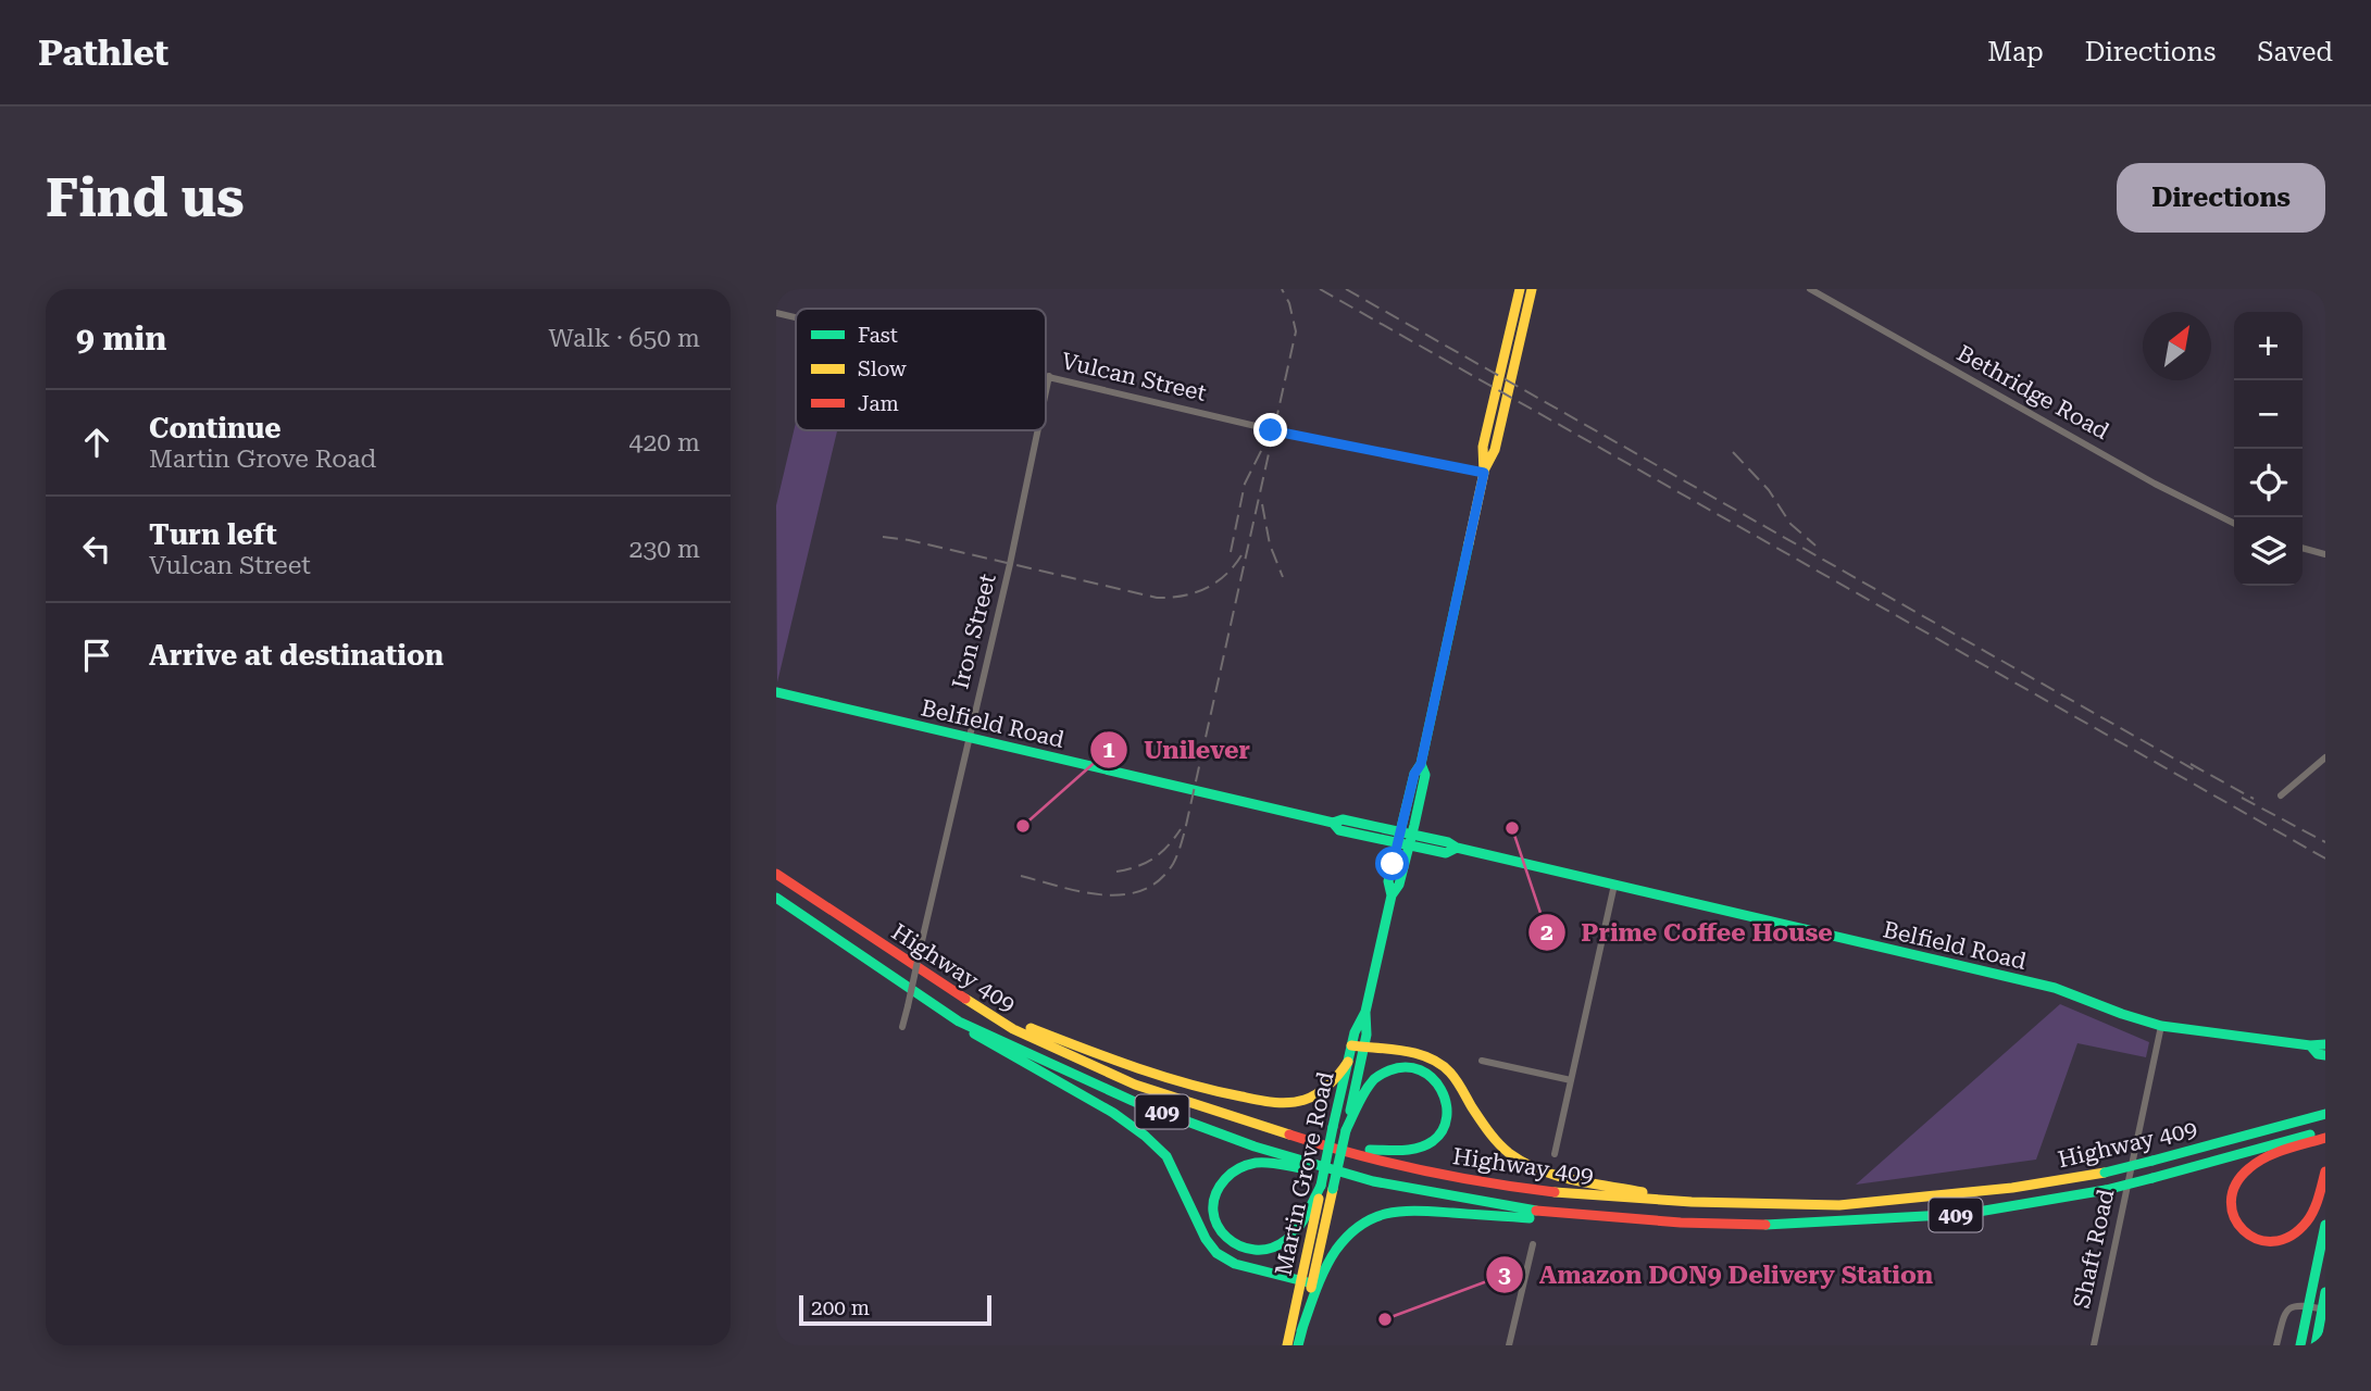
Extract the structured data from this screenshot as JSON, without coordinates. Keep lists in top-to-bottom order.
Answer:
{
  "streets": {
    "main road": [
      "Belfield Road",
      "Highway 409",
      "409",
      "Martin Grove Road"
    ],
    "street": [
      "Vulcan Street",
      "Bethridge Road",
      "Iron Street",
      "Shaft Road"
    ]
  },
  "crossings": [
    ["Vulcan Street", "Iron Street"],
    ["Vulcan Street", "Martin Grove Road"],
    ["Iron Street", "Belfield Road"],
    ["Belfield Road", "Martin Grove Road"],
    ["Belfield Road", "Shaft Road"]
  ],
  "places": ["Unilever", "Prime Coffee House", "Amazon DON9 Delivery Station"],
  "legend": ["Fast", "Slow", "Jam"],
  "scale_bar": "200 m",
  "north": "top right",
  "page": {
    "header": "Pathlet",
    "nav": ["Map", "Directions", "Saved"],
    "buttons": "Directions",
    "title": "Find us",
    "heading": ["9 min", "Walk · 650 m"],
    "map_buttons": ["+", "−"],
    "list": [
      ["Continue", "Martin Grove Road", "420 m"],
      ["Turn left", "Vulcan Street", "230 m"],
      "Arrive at destination"
    ],
    "scale": "200 m"
  }
}
